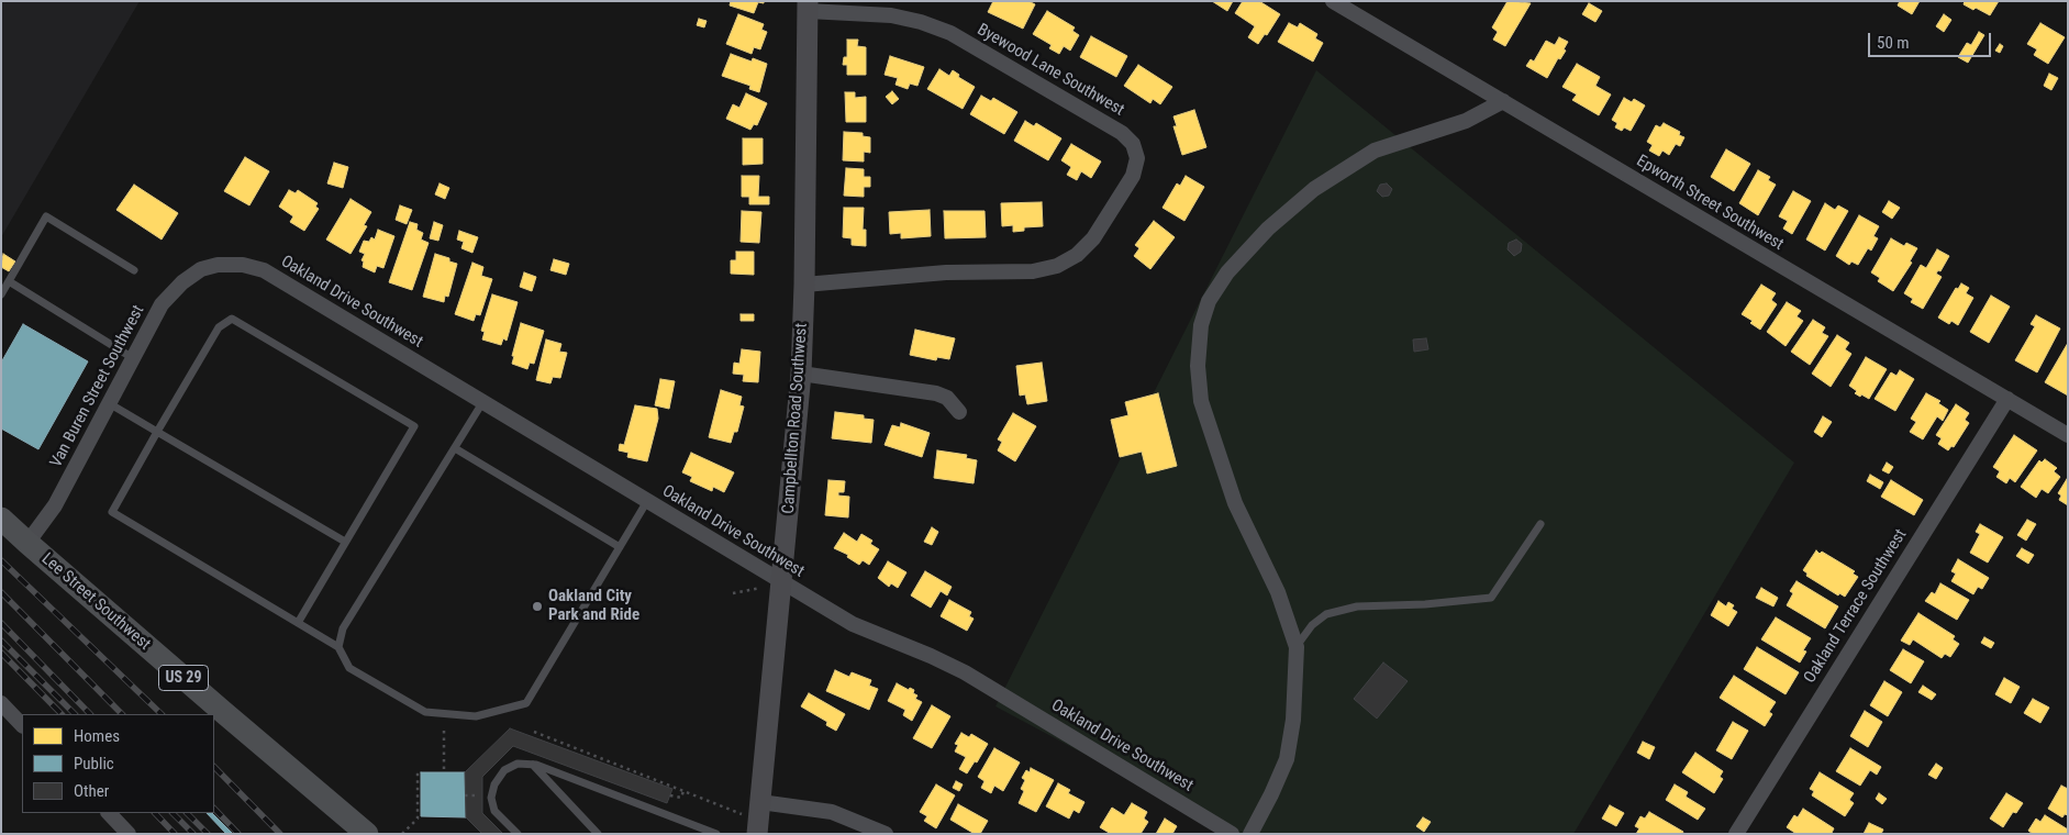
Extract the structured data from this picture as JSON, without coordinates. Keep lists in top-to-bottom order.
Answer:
{
  "streets": {
    "main road": ["Campbellton Road Southwest", "Lee Street Southwest", "US 29"],
    "street": [
      "Byewood Lane Southwest",
      "Epworth Street Southwest",
      "Oakland Drive Southwest",
      "Van Buren Street Southwest",
      "Oakland Terrace Southwest"
    ]
  },
  "crossings": [
    ["Byewood Lane Southwest", "Campbellton Road Southwest"],
    ["Epworth Street Southwest", "Oakland Terrace Southwest"],
    ["Oakland Drive Southwest", "Van Buren Street Southwest"],
    ["Oakland Drive Southwest", "Campbellton Road Southwest"],
    ["Van Buren Street Southwest", "Lee Street Southwest"]
  ],
  "places": ["Oakland City Park and Ride"],
  "legend": ["Homes", "Public", "Other"],
  "scale_bar": "50 m"
}
